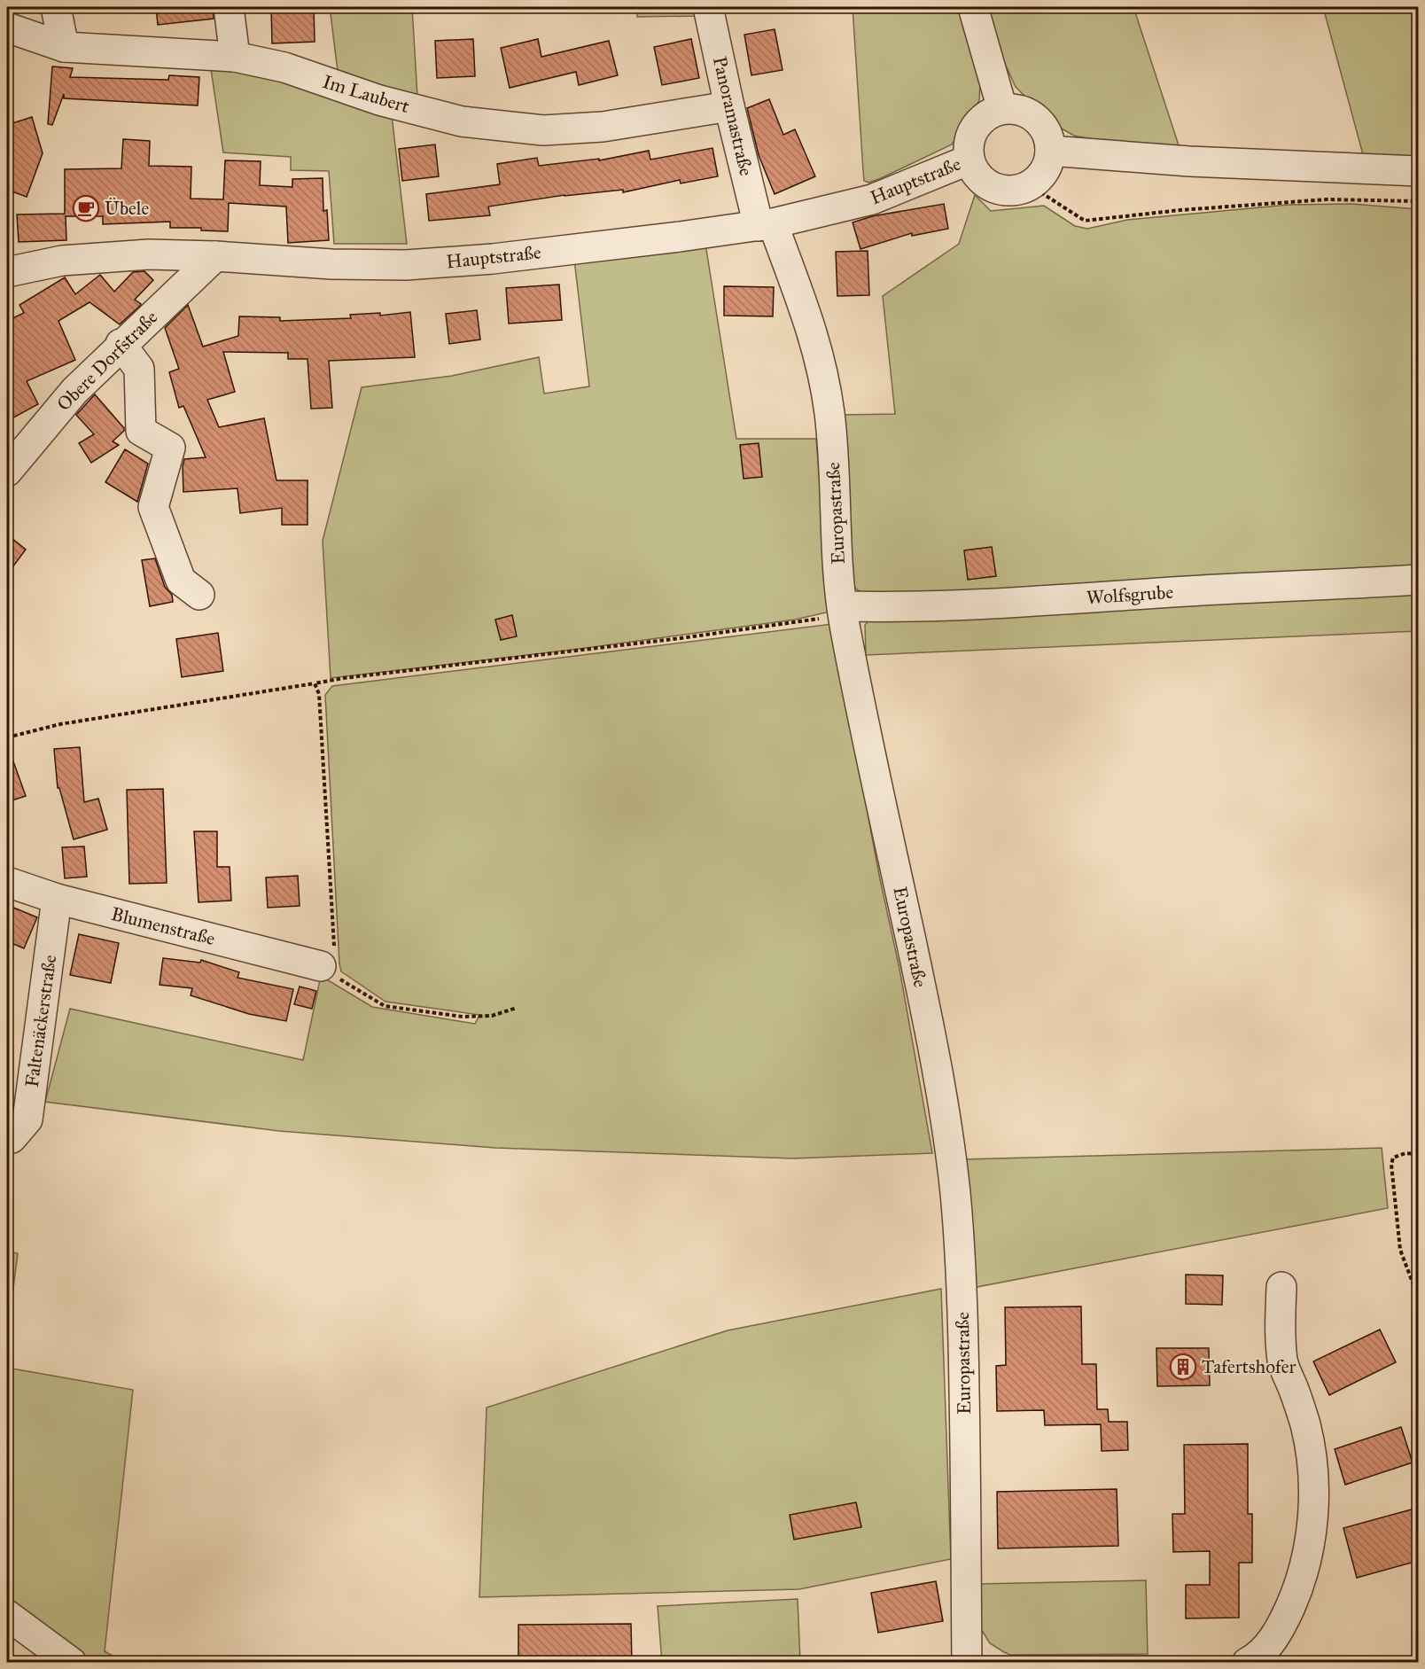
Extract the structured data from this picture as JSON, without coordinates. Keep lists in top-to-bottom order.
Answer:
{
  "streets": {
    "street": [
      "Im Laubert",
      "Panoramastraße",
      "Hauptstraße",
      "Obere Dorfstraße",
      "Europastraße",
      "Wolfsgrube",
      "Blumenstraße",
      "Faltenäckerstraße"
    ]
  },
  "crossings": [
    ["Im Laubert", "Panoramastraße"],
    ["Panoramastraße", "Hauptstraße"],
    ["Panoramastraße", "Europastraße"],
    ["Hauptstraße", "Obere Dorfstraße"],
    ["Hauptstraße", "Europastraße"],
    ["Europastraße", "Wolfsgrube"],
    ["Blumenstraße", "Faltenäckerstraße"]
  ],
  "places": {
    "cafe": ["Übele"],
    "building": ["Tafertshofer"]
  }
}
